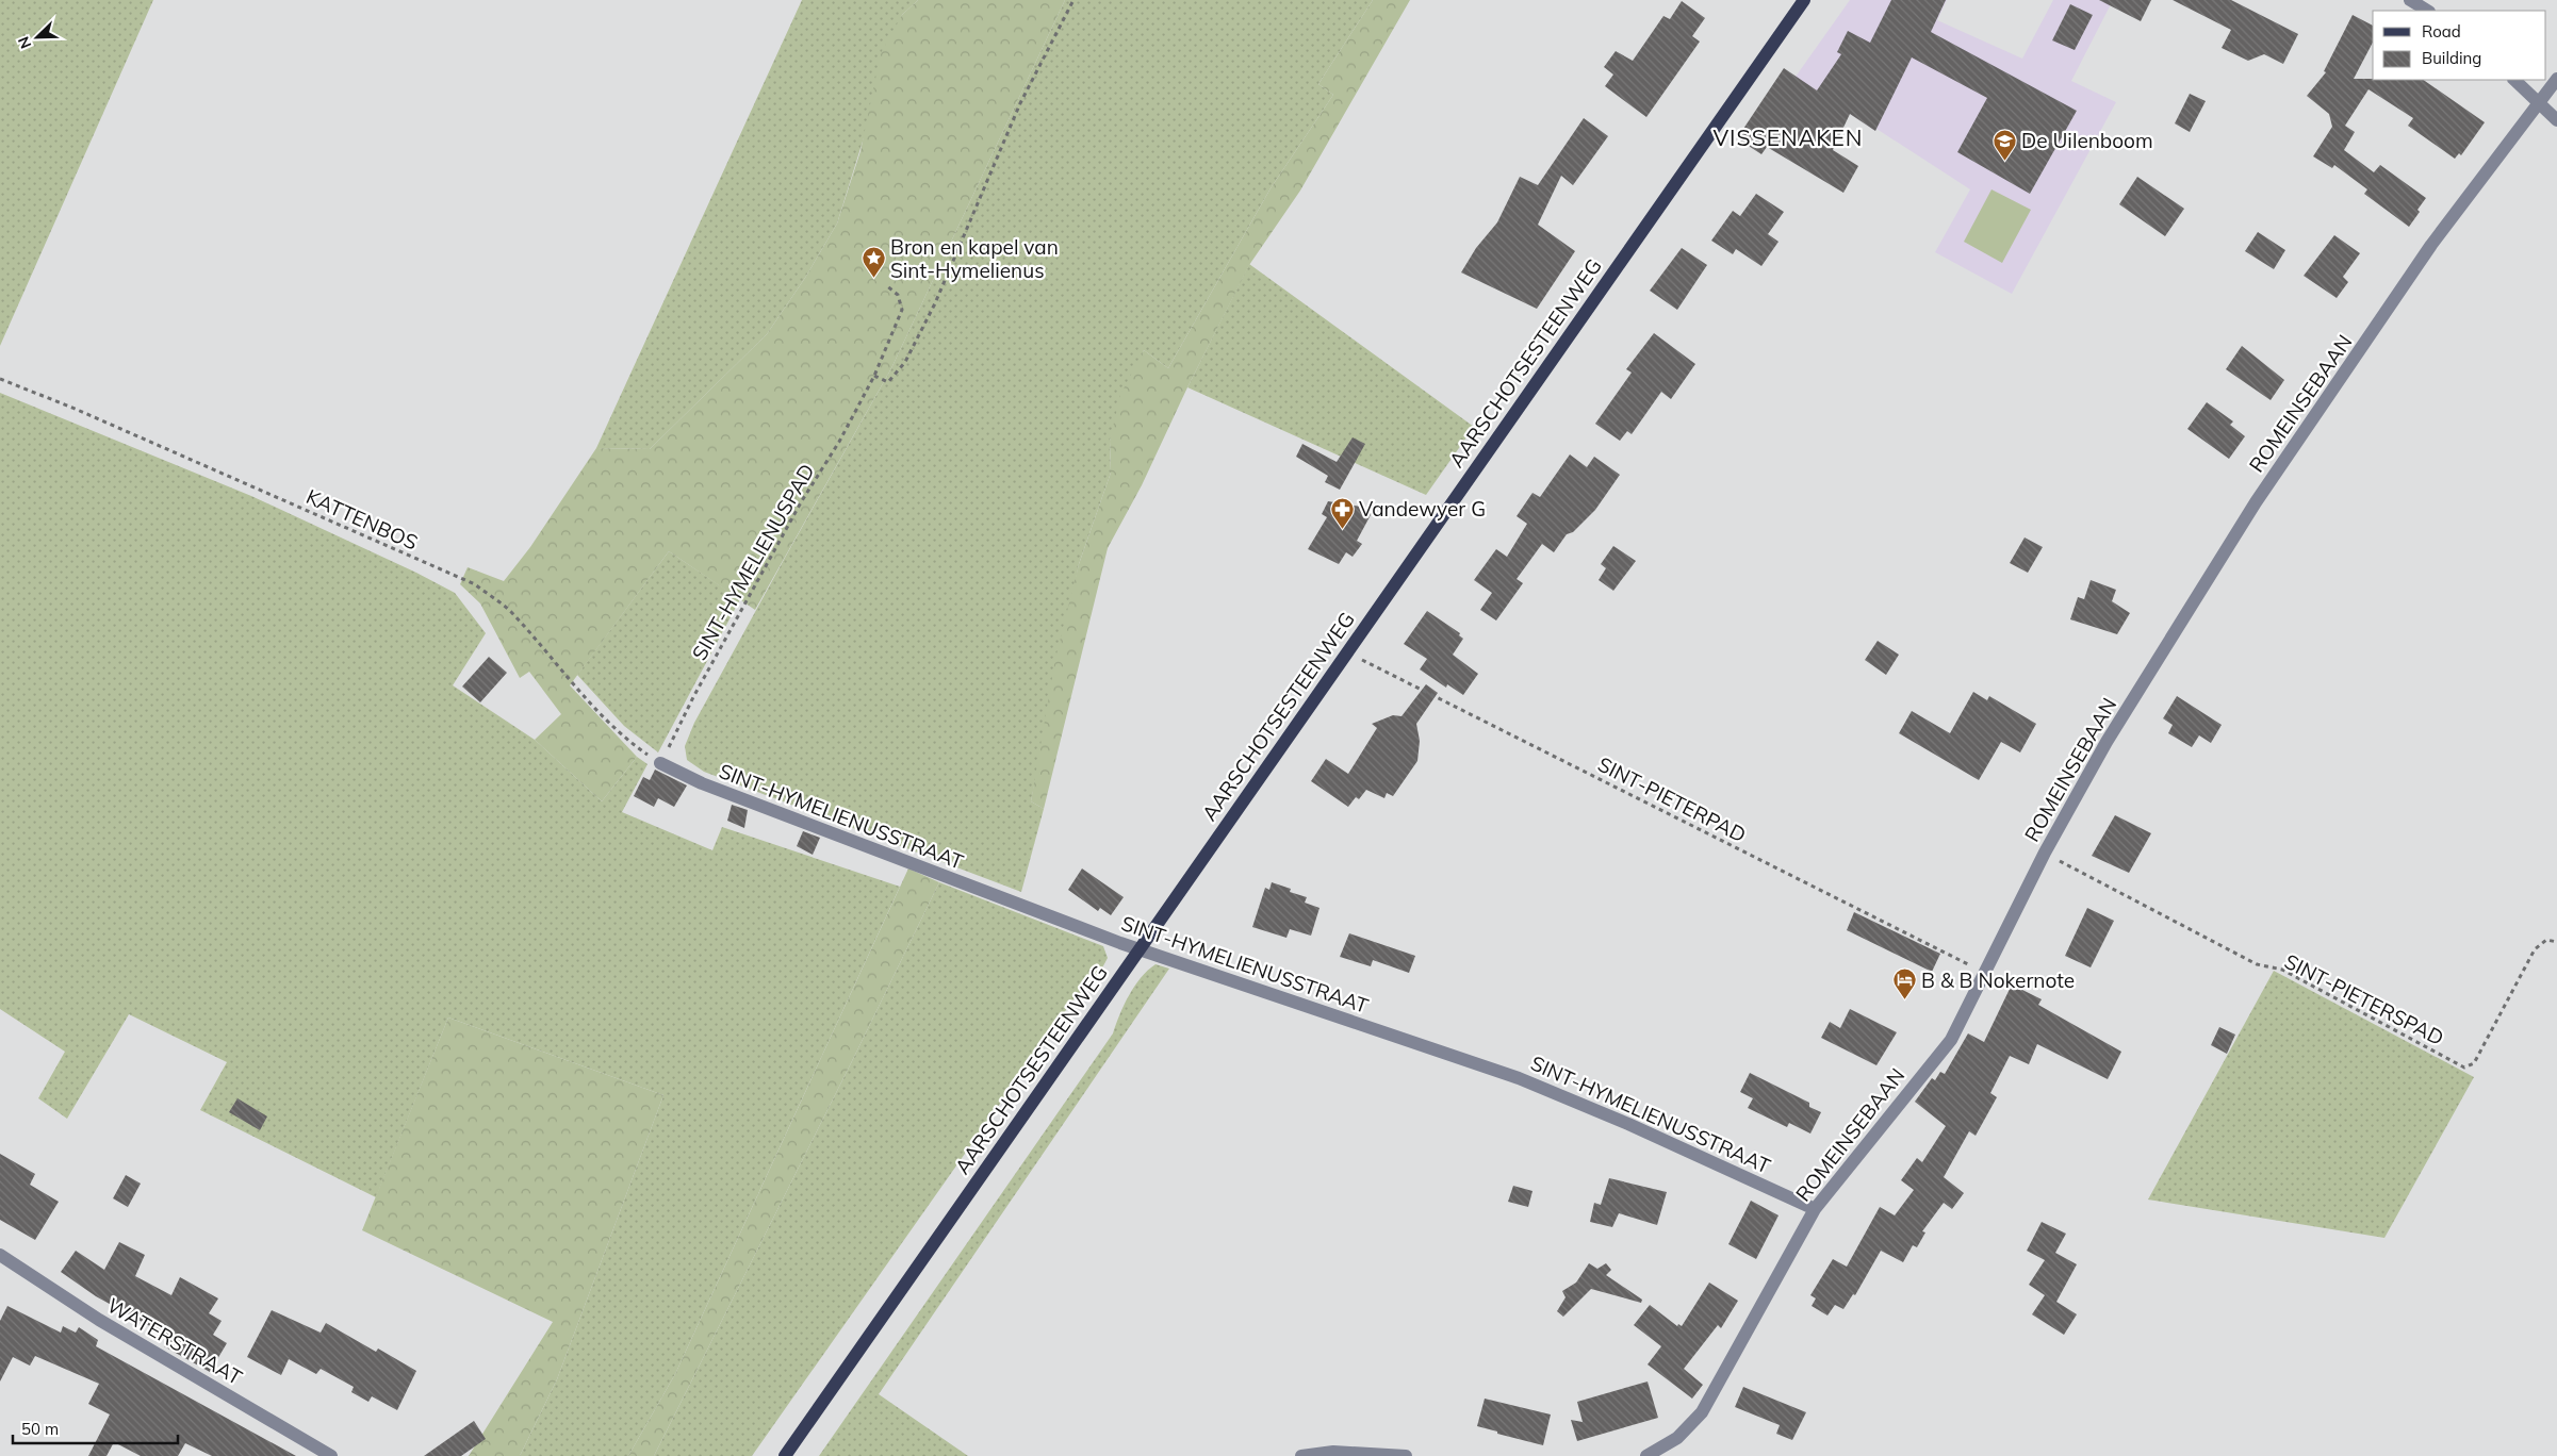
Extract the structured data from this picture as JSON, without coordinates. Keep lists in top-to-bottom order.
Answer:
{
  "streets": {
    "main road": ["AARSCHOTSESTEENWEG"],
    "street": ["ROMEINSEBAAN", "SINT-HYMELIENUSSTRAAT", "WATERSTRAAT"],
    "path": [
      "KATTENBOS",
      "SINT-HYMELIENUSPAD",
      "SINT-PIETERPAD",
      "SINT-PIETERSPAD"
    ]
  },
  "crossings": [
    ["AARSCHOTSESTEENWEG", "SINT-PIETERPAD"],
    ["AARSCHOTSESTEENWEG", "SINT-HYMELIENUSSTRAAT"],
    ["ROMEINSEBAAN", "SINT-PIETERPAD"],
    ["ROMEINSEBAAN", "SINT-HYMELIENUSSTRAAT"],
    ["ROMEINSEBAAN", "SINT-PIETERSPAD"],
    ["KATTENBOS", "SINT-HYMELIENUSPAD"],
    ["KATTENBOS", "SINT-HYMELIENUSSTRAAT"],
    ["SINT-HYMELIENUSPAD", "SINT-HYMELIENUSSTRAAT"]
  ],
  "districts": ["VISSENAKEN"],
  "places": {
    "school or university": ["De Uilenboom"],
    "place": ["Bron en kapel van Sint-Hymelienus"],
    "pharmacy": ["Vandewyer G"],
    "hotel": ["B & B Nokernote"]
  },
  "legend": ["Road", "Building"],
  "scale_bar": "50 m",
  "north": "bottom left"
}
